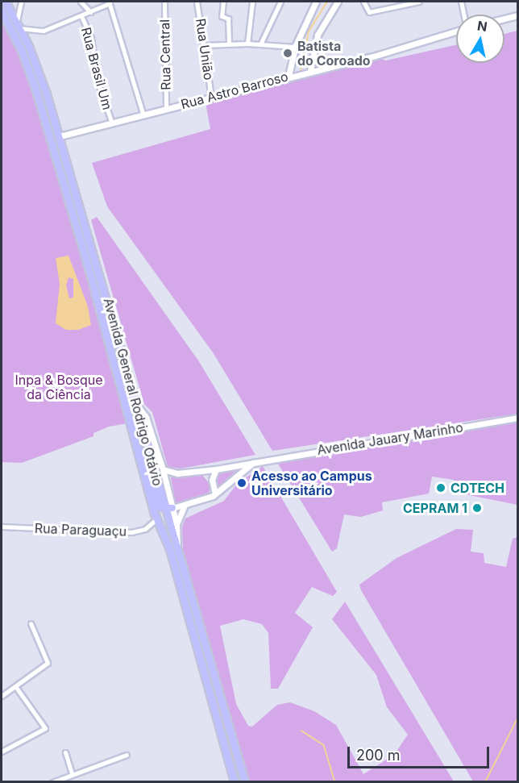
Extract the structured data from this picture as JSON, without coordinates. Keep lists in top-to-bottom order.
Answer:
{
  "streets": {
    "main road": ["Avenida General Rodrigo Otávio"],
    "street": [
      "Rua União",
      "Rua Central",
      "Rua Brasil Um",
      "Rua Astro Barroso",
      "Avenida Jauary Marinho",
      "Rua Paraguaçu"
    ]
  },
  "crossings": [
    ["Rua União", "Rua Astro Barroso"],
    ["Rua Central", "Rua Astro Barroso"],
    ["Rua Brasil Um", "Rua Astro Barroso"],
    ["Rua Astro Barroso", "Avenida General Rodrigo Otávio"],
    ["Avenida General Rodrigo Otávio", "Avenida Jauary Marinho"],
    ["Avenida General Rodrigo Otávio", "Rua Paraguaçu"]
  ],
  "parks": ["Inpa & Bosque da Ciência"],
  "places": [
    "Batista do Coroado",
    "Acesso ao Campus Universitário",
    "CDTECH",
    "CEPRAM 1"
  ],
  "scale_bar": "200 m",
  "north": "top"
}
